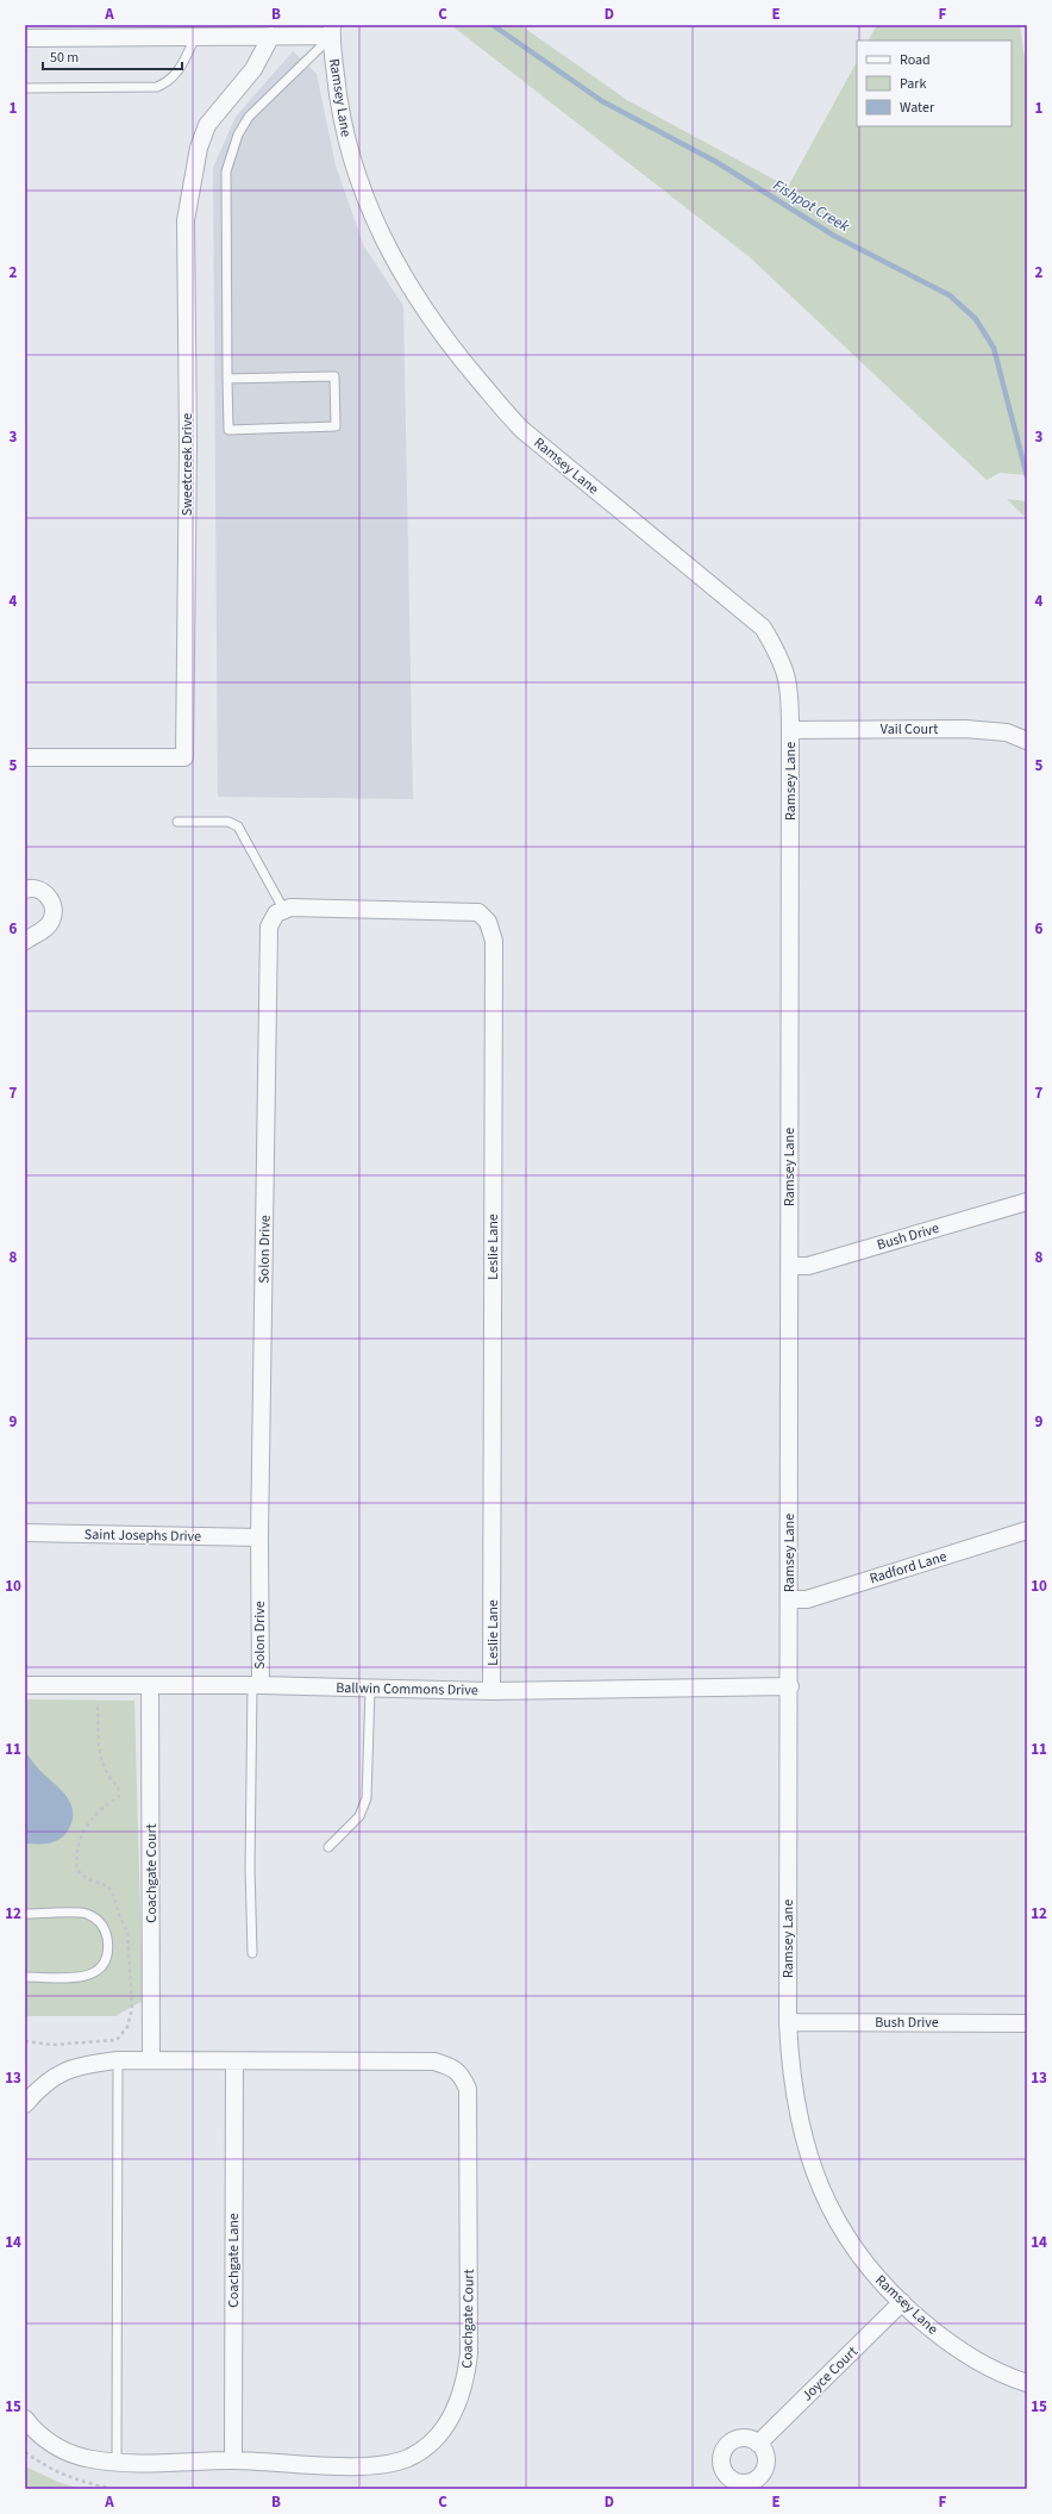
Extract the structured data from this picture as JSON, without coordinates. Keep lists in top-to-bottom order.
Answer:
{
  "streets": {
    "street": [
      "Ramsey Lane",
      "Sweetcreek Drive",
      "Vail Court",
      "Bush Drive",
      "Leslie Lane",
      "Solon Drive",
      "Saint Josephs Drive",
      "Radford Lane",
      "Ballwin Commons Drive",
      "Coachgate Court",
      "Coachgate Lane",
      "Joyce Court"
    ]
  },
  "crossings": [
    ["Ramsey Lane", "Vail Court"],
    ["Ramsey Lane", "Bush Drive"],
    ["Ramsey Lane", "Radford Lane"],
    ["Ramsey Lane", "Ballwin Commons Drive"],
    ["Ramsey Lane", "Joyce Court"],
    ["Leslie Lane", "Solon Drive"],
    ["Leslie Lane", "Ballwin Commons Drive"],
    ["Solon Drive", "Saint Josephs Drive"],
    ["Solon Drive", "Ballwin Commons Drive"],
    ["Ballwin Commons Drive", "Coachgate Court"],
    ["Coachgate Court", "Coachgate Lane"]
  ],
  "water": ["Fishpot Creek"],
  "legend": ["Road", "Park", "Water"],
  "scale_bar": "50 m",
  "grid": {
    "columns": [
      "A",
      "B",
      "C",
      "D",
      "E",
      "F"
    ],
    "rows": [
      "1",
      "2",
      "3",
      "4",
      "5",
      "6",
      "7",
      "8",
      "9",
      "10",
      "11",
      "12",
      "13",
      "14",
      "15"
    ]
  }
}
